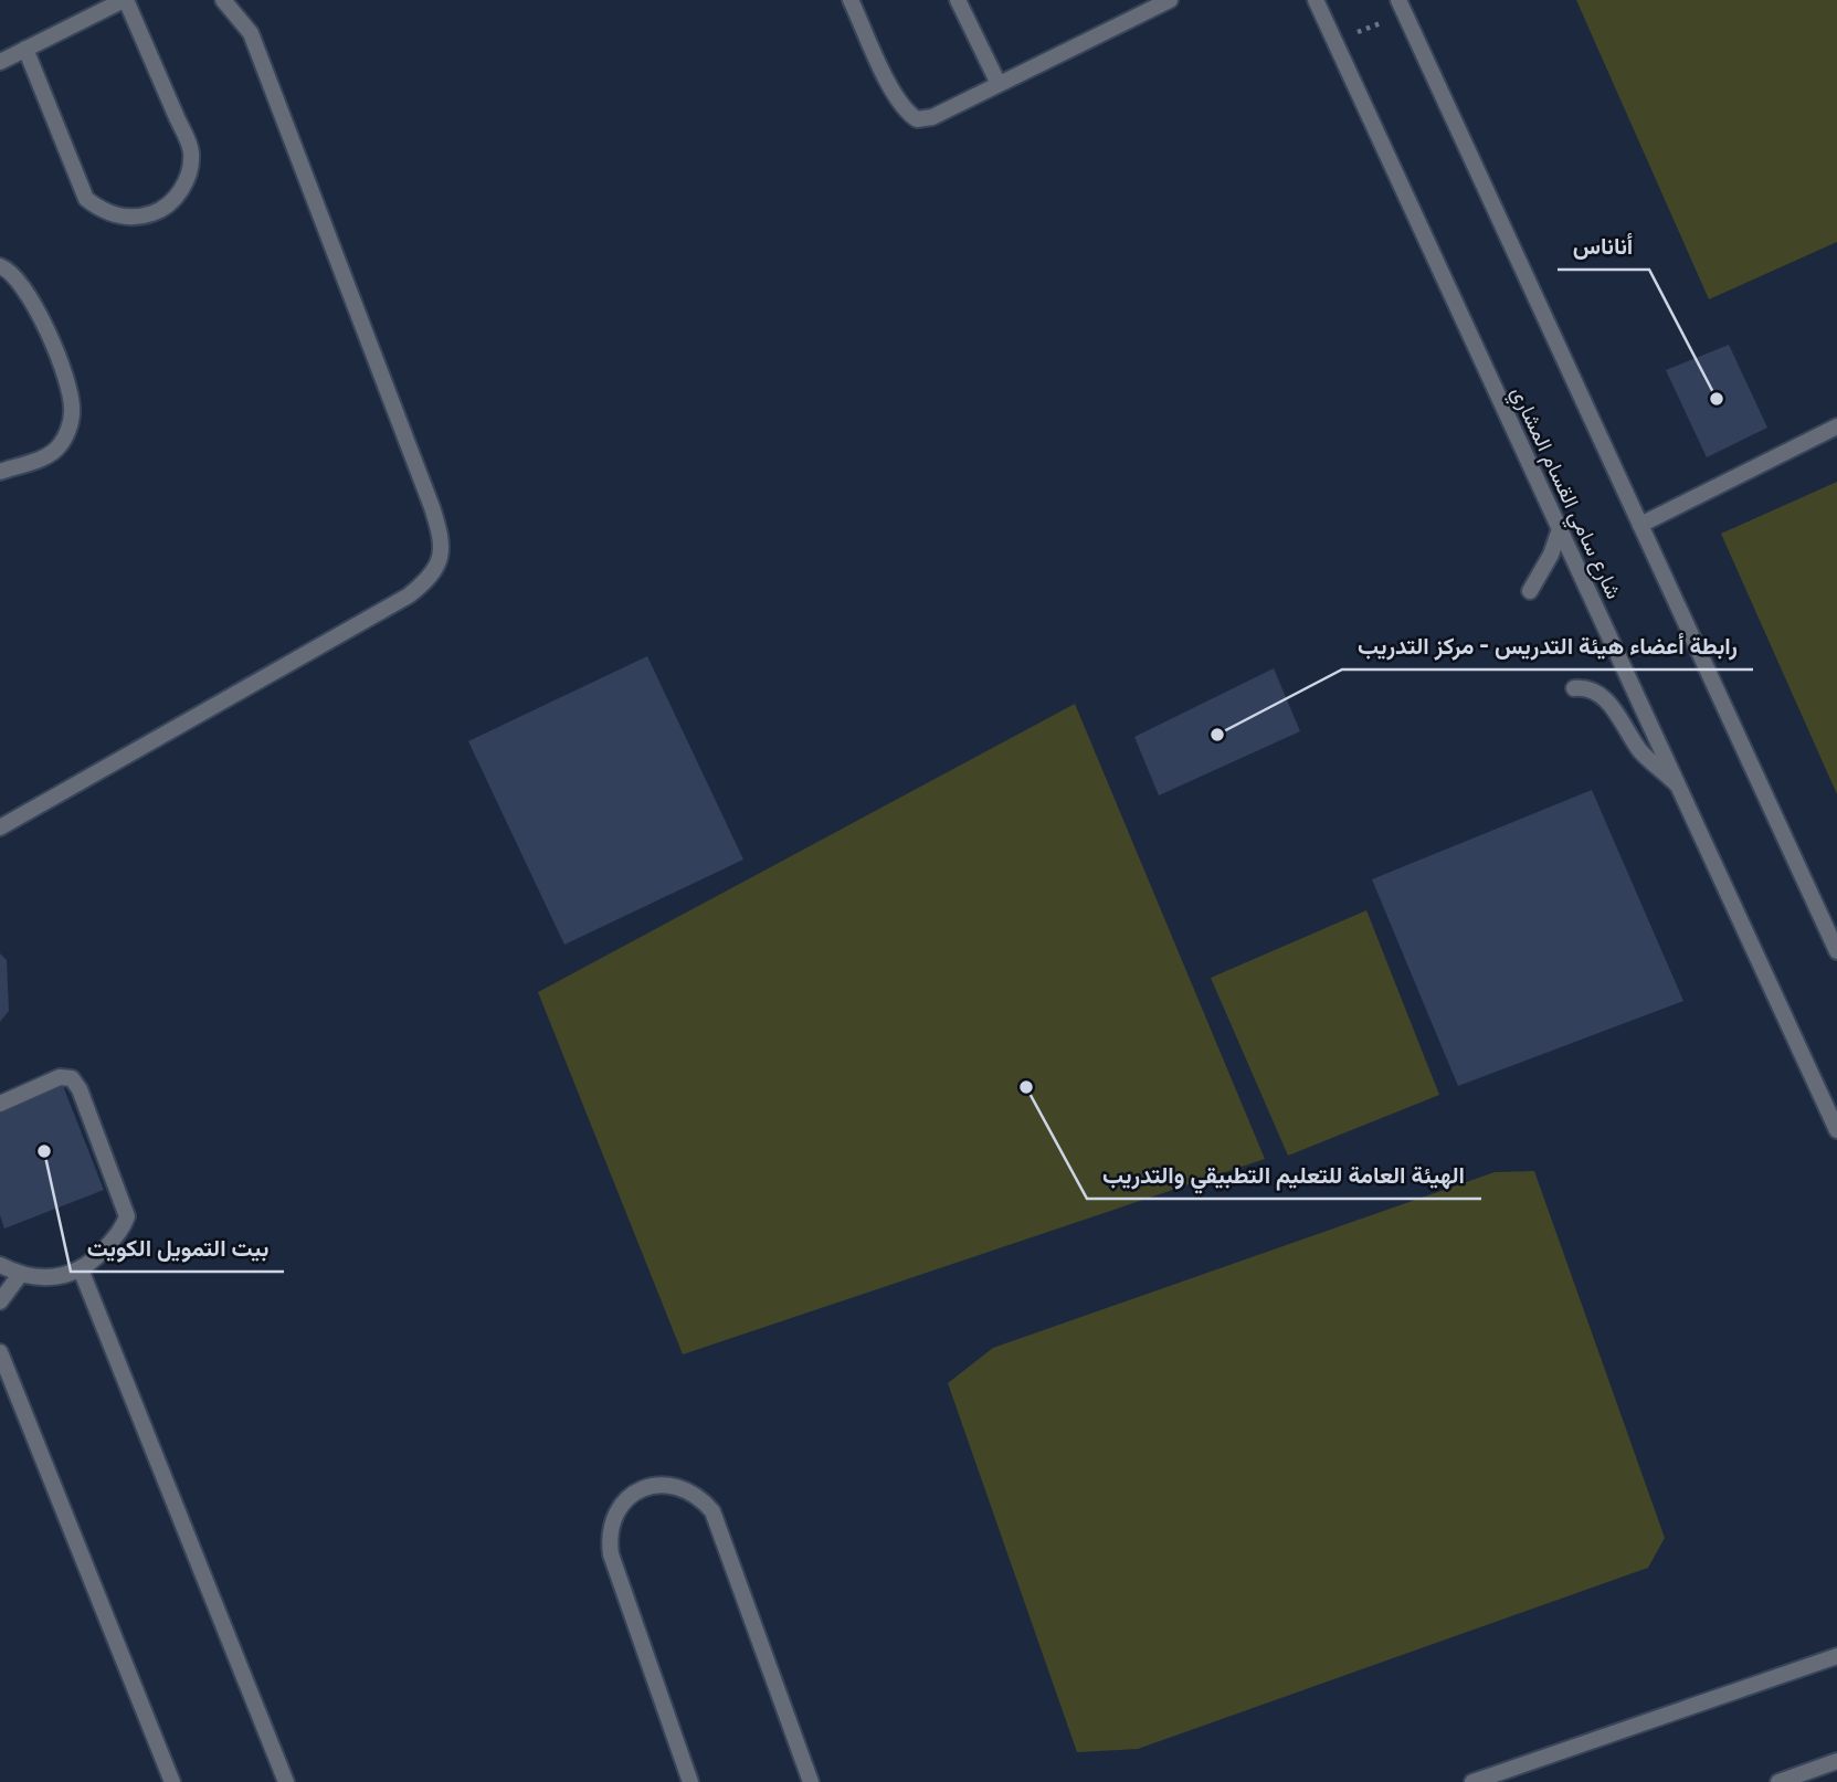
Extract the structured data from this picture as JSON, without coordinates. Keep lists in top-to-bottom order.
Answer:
{
  "streets": {
    "street": ["شارع سامي القسام المشاري"]
  },
  "places": [
    "أناناس",
    "رابطة أعضاء هيئة التدريس - مركز التدريب",
    "الهيئة العامة للتعليم التطبيقي والتدريب",
    "بيت التمويل الكويت"
  ]
}
